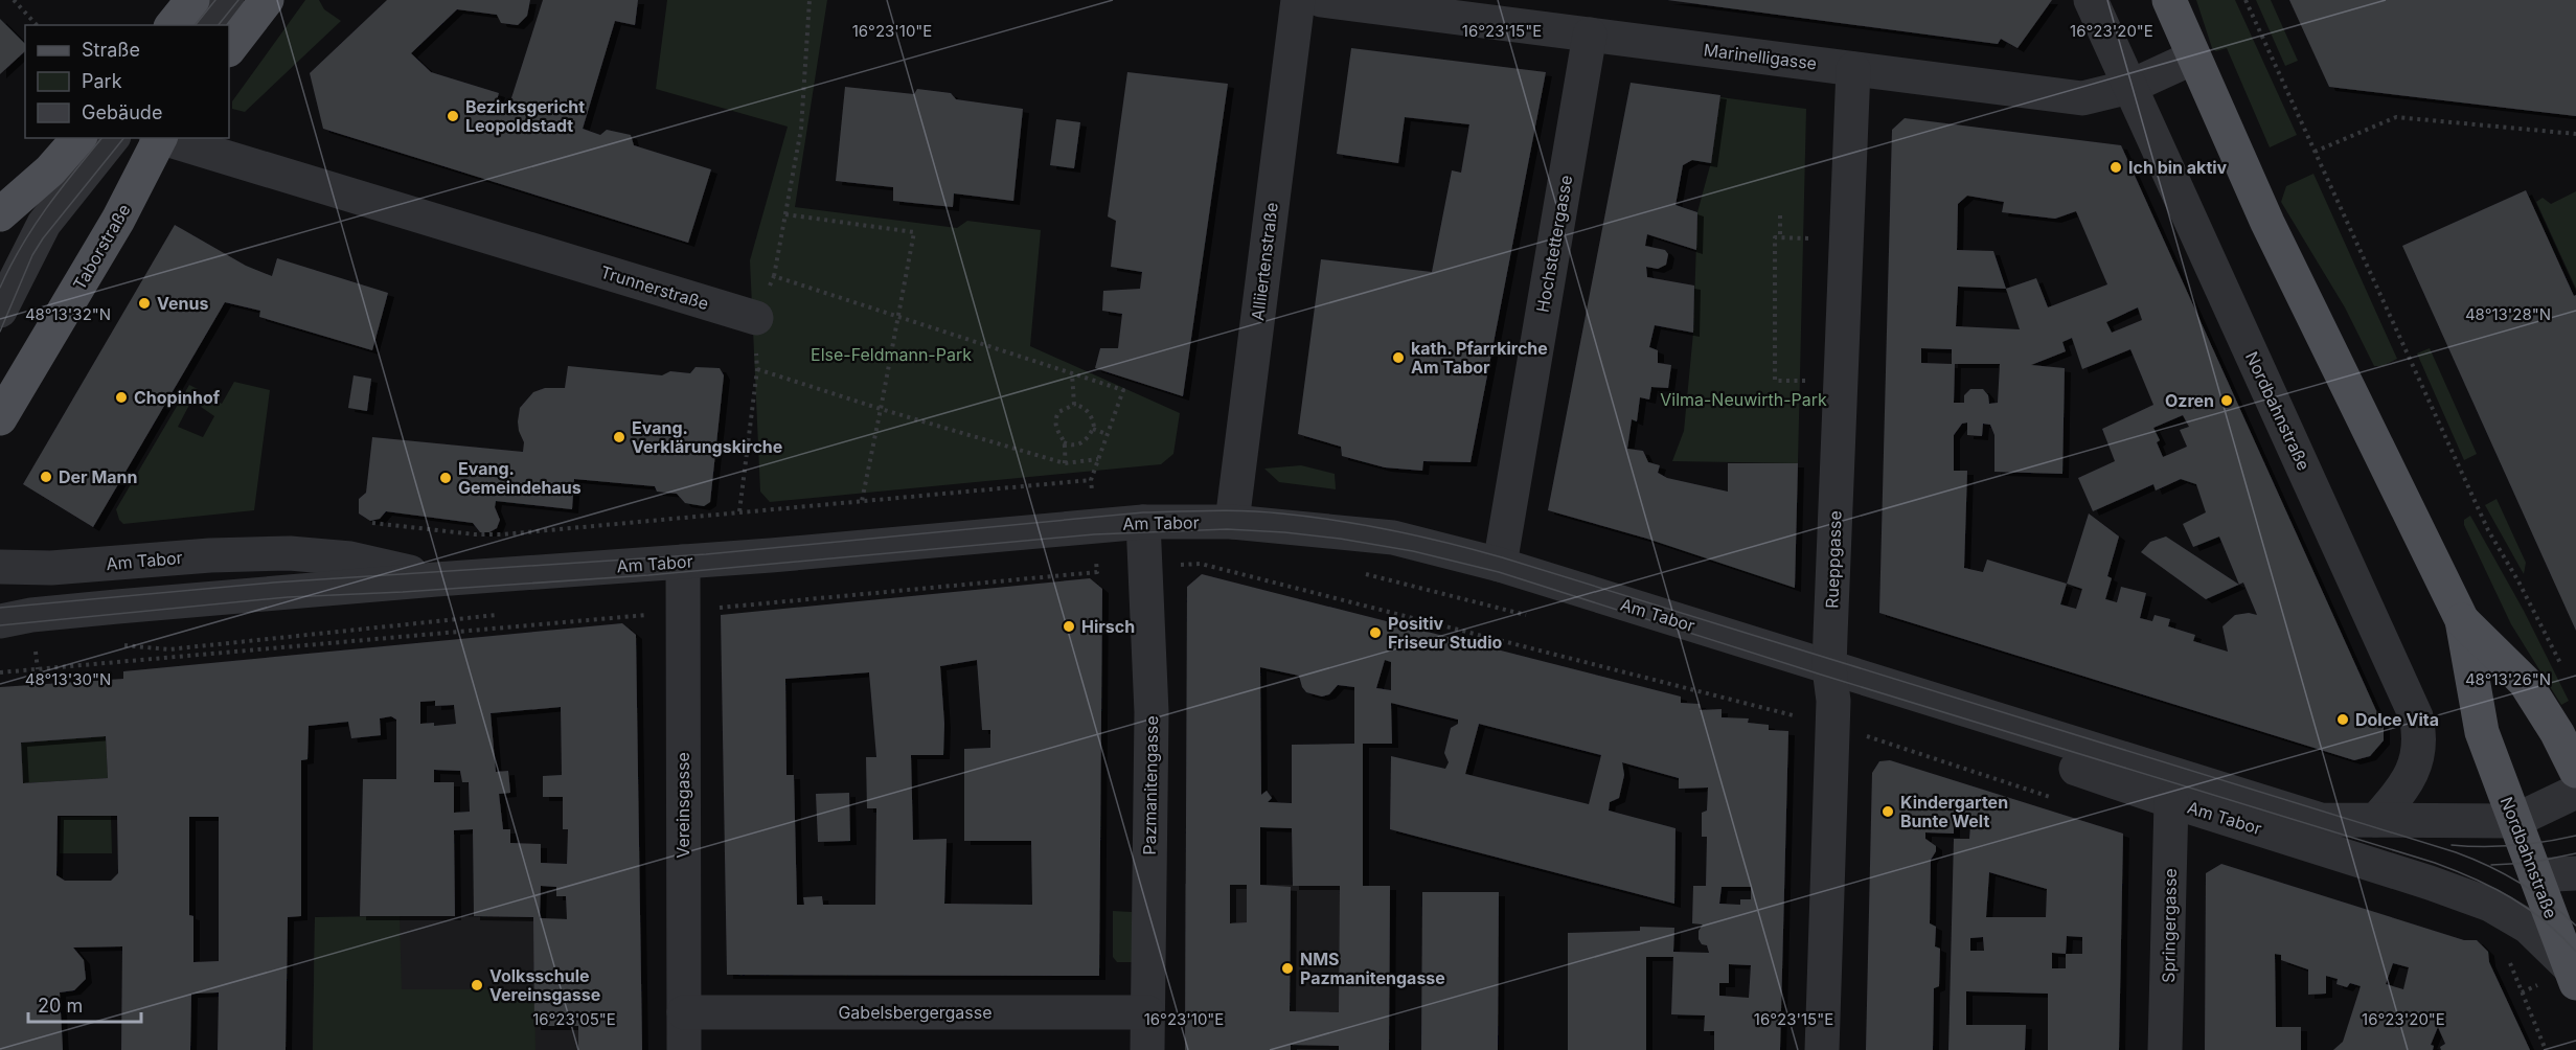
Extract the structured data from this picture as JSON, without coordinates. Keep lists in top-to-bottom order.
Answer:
{
  "streets": {
    "main road": ["Taborstraße", "Nordbahnstraße"],
    "street": [
      "Marinelligasse",
      "Hochstettergasse",
      "Alliiertenstraße",
      "Trunnerstraße",
      "Am Tabor",
      "Rueppgasse",
      "Pazmanitengasse",
      "Vereinsgasse",
      "Springergasse",
      "Gabelsbergergasse"
    ]
  },
  "crossings": [
    ["Marinelligasse", "Hochstettergasse"],
    ["Marinelligasse", "Nordbahnstraße"],
    ["Marinelligasse", "Rueppgasse"],
    ["Hochstettergasse", "Am Tabor"],
    ["Alliiertenstraße", "Am Tabor"],
    ["Nordbahnstraße", "Am Tabor"],
    ["Am Tabor", "Rueppgasse"],
    ["Am Tabor", "Pazmanitengasse"],
    ["Am Tabor", "Vereinsgasse"],
    ["Am Tabor", "Springergasse"],
    ["Pazmanitengasse", "Gabelsbergergasse"],
    ["Vereinsgasse", "Gabelsbergergasse"]
  ],
  "parks": ["Else-Feldmann-Park", "Vilma-Neuwirth-Park"],
  "places": [
    "Bezirksgericht Leopoldstadt",
    "Ich bin aktiv",
    "Venus",
    "kath. Pfarrkirche Am Tabor",
    "Chopinhof",
    "Ozren",
    "Evang. Verklärungskirche",
    "Der Mann",
    "Evang. Gemeindehaus",
    "Hirsch",
    "Positiv Friseur Studio",
    "Dolce Vita",
    "Kindergarten Bunte Welt",
    "NMS Pazmanitengasse",
    "Volksschule Vereinsgasse"
  ],
  "legend": ["Straße", "Park", "Gebäude"],
  "scale_bar": "20 m",
  "coordinates": [
    "16°23'10\"E",
    "16°23'15\"E",
    "16°23'20\"E",
    "48°13'32\"N",
    "48°13'28\"N",
    "48°13'30\"N",
    "48°13'26\"N",
    "16°23'05\"E"
  ]
}
